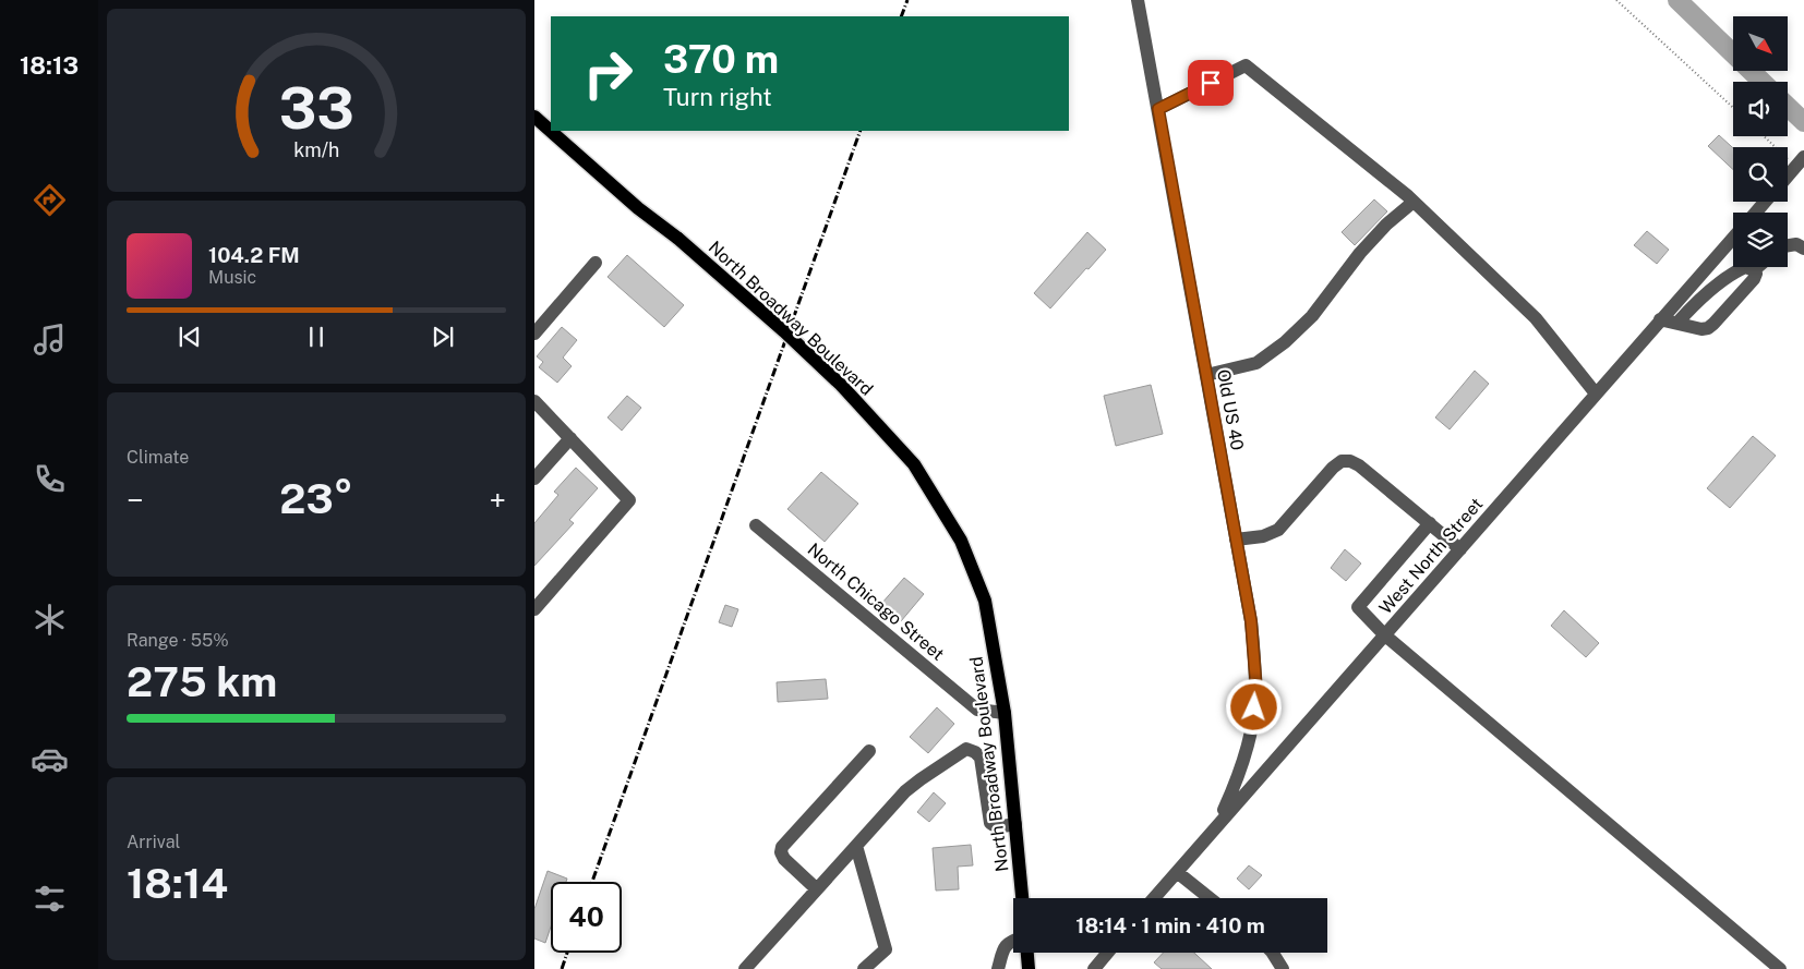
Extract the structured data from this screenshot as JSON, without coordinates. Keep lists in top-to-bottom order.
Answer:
{
  "streets": {
    "main road": ["North Broadway Boulevard"],
    "street": ["Old US 40", "West North Street", "North Chicago Street"]
  },
  "crossings": [
    ["North Broadway Boulevard", "North Chicago Street"],
    ["Old US 40", "West North Street"]
  ],
  "north": "bottom right",
  "page": {
    "tabs": "18:13",
    "turn": ["370 m", "Turn right"],
    "song": ["104.2 FM", "Music"],
    "tile": [
      "Climate",
      ["Range · 55%", "275 km"],
      ["Arrival", "18:14"]
    ],
    "heat": ["−", "23°", "+"],
    "limit": "40",
    "trip": "18:14 · 1 min · 410 m",
    "gauge": ["33", "km/h"]
  }
}
